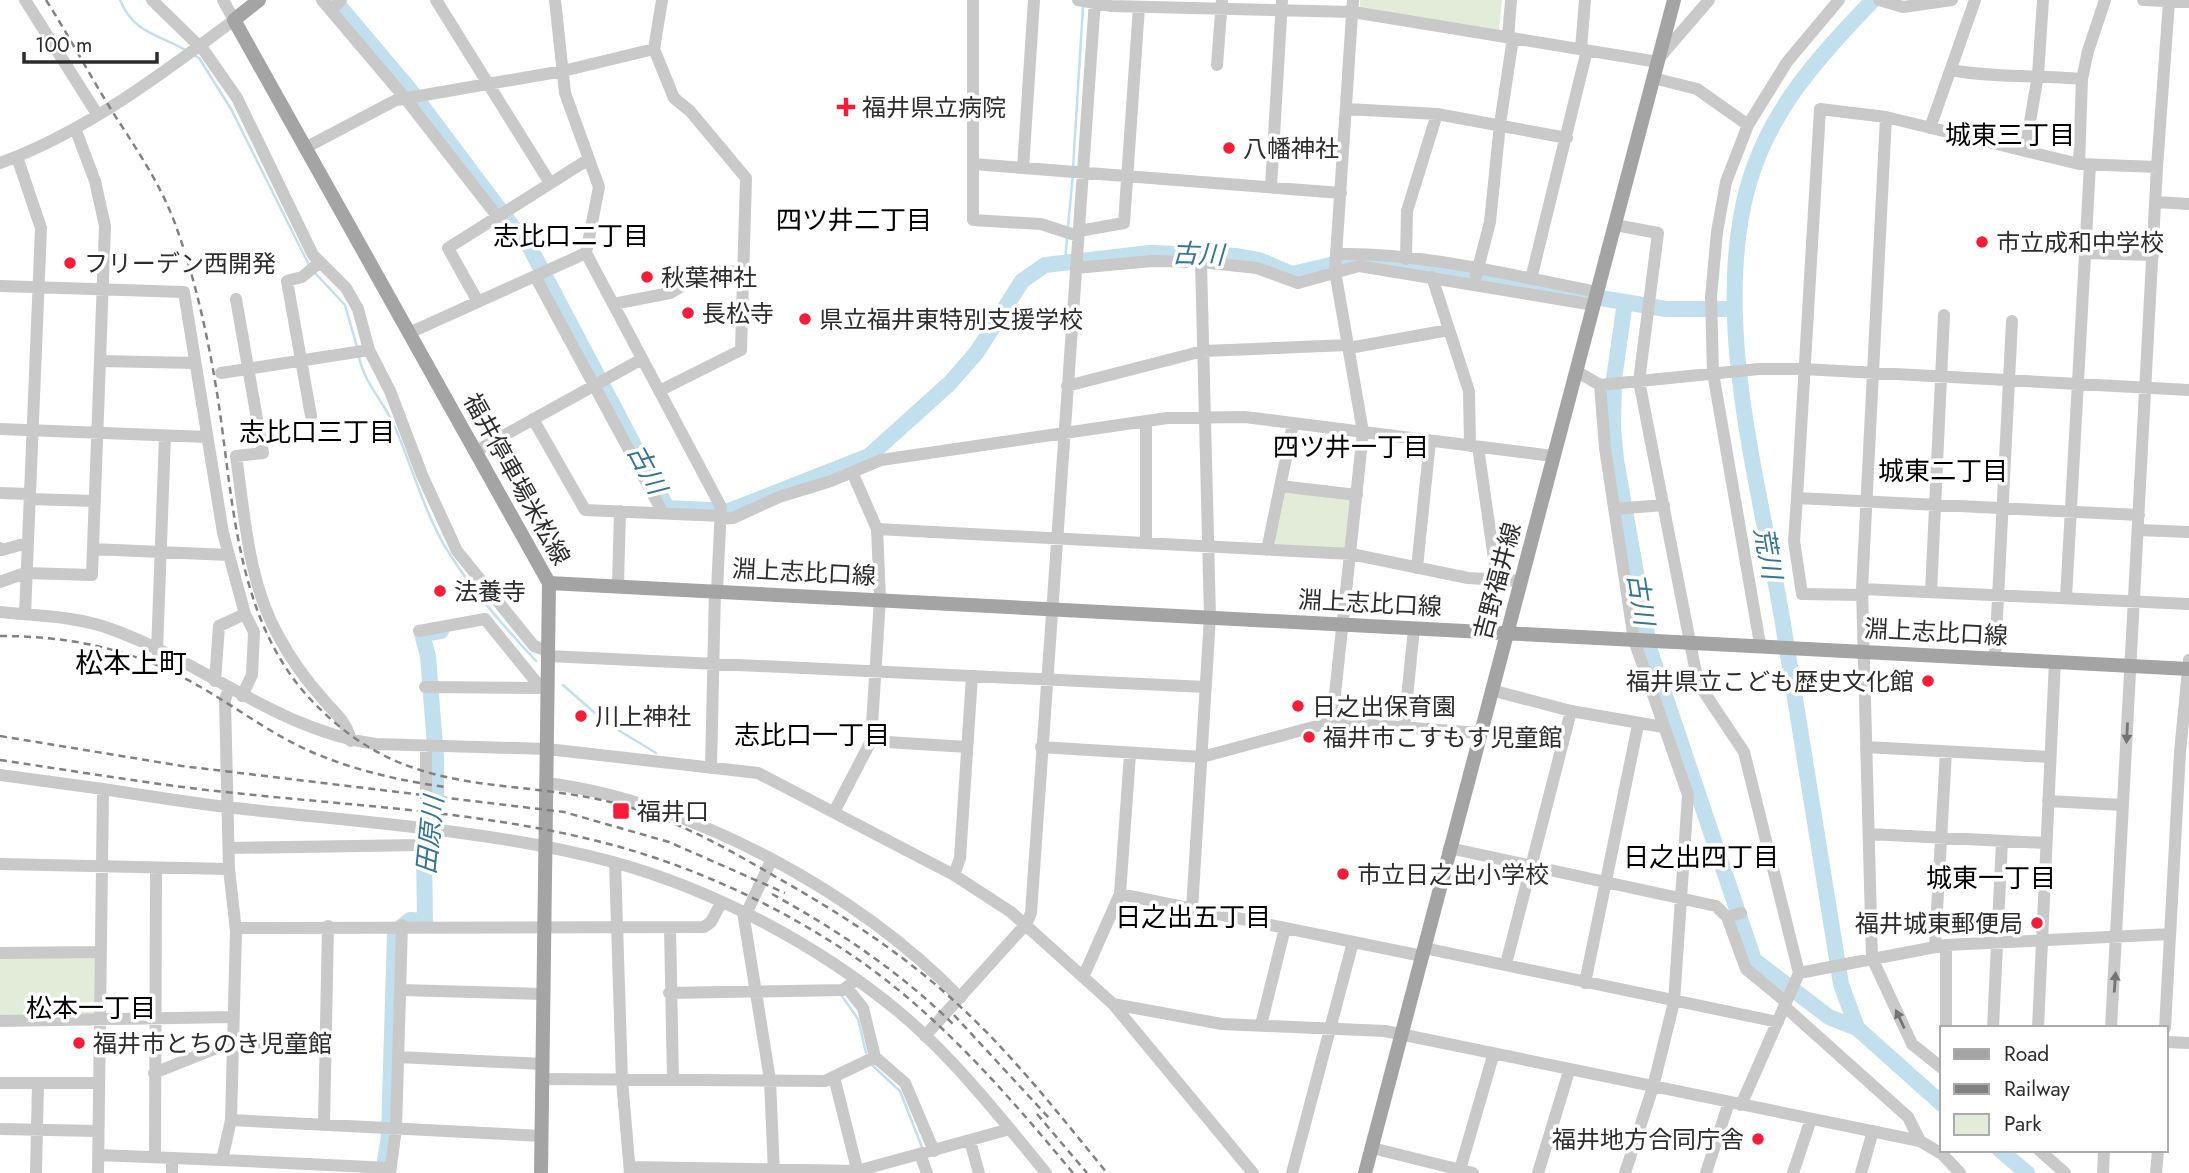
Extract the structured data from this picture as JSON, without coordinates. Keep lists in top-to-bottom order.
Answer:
{
  "streets": {
    "main road": ["福井停車場米松線", "淵上志比口線", "吉野福井線"]
  },
  "crossings": [
    ["福井停車場米松線", "淵上志比口線"],
    ["淵上志比口線", "吉野福井線"]
  ],
  "districts": [
    "城東三丁目",
    "四ツ井二丁目",
    "志比口二丁目",
    "志比口三丁目",
    "四ツ井一丁目",
    "城東二丁目",
    "松本上町",
    "志比口一丁目",
    "日之出四丁目",
    "城東一丁目",
    "日之出五丁目",
    "松本一丁目"
  ],
  "water": ["古川", "荒川", "田原川"],
  "places": {
    "health": ["福井県立病院"],
    "other": [
      "八幡神社",
      "市立成和中学校",
      "フリーデン西開発",
      "秋葉神社",
      "長松寺",
      "県立福井東特別支援学校",
      "法養寺",
      "福井県立こども歴史文化館",
      "日之出保育園",
      "川上神社",
      "福井市こすもす児童館",
      "市立日之出小学校",
      "福井城東郵便局",
      "福井市とちのき児童館",
      "福井地方合同庁舎"
    ],
    "transit": ["福井口"]
  },
  "legend": ["Road", "Railway", "Park"],
  "scale_bar": "100 m"
}
